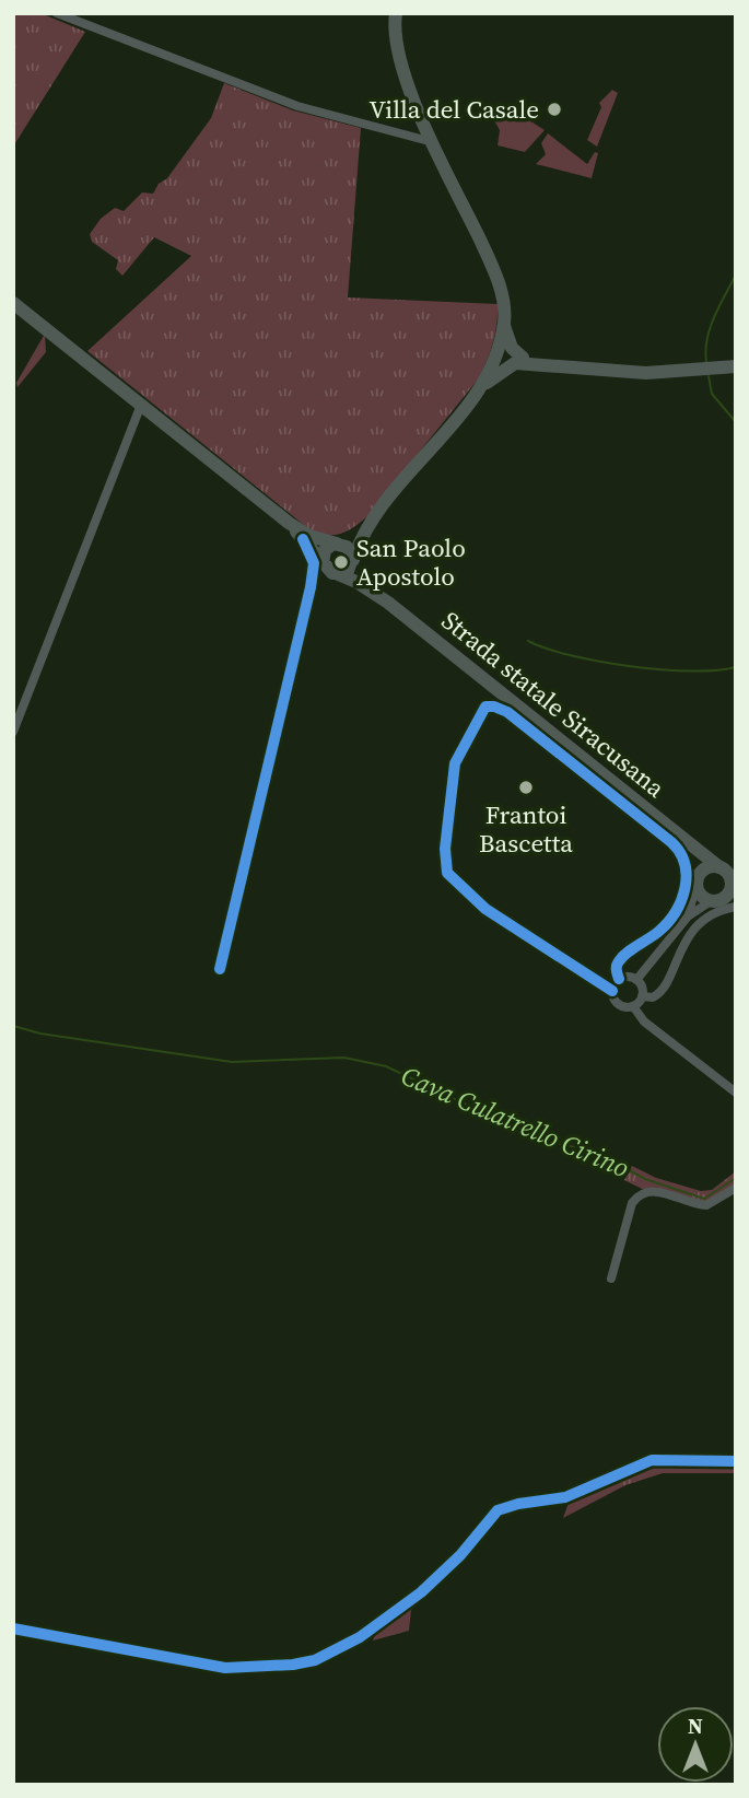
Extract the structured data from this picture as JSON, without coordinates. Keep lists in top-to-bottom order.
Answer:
{
  "streets": {
    "main road": ["Strada statale Siracusana"]
  },
  "water": ["Cava Culatrello Cirino"],
  "places": ["Villa del Casale", "San Paolo Apostolo", "Frantoi Bascetta"],
  "north": "top"
}
